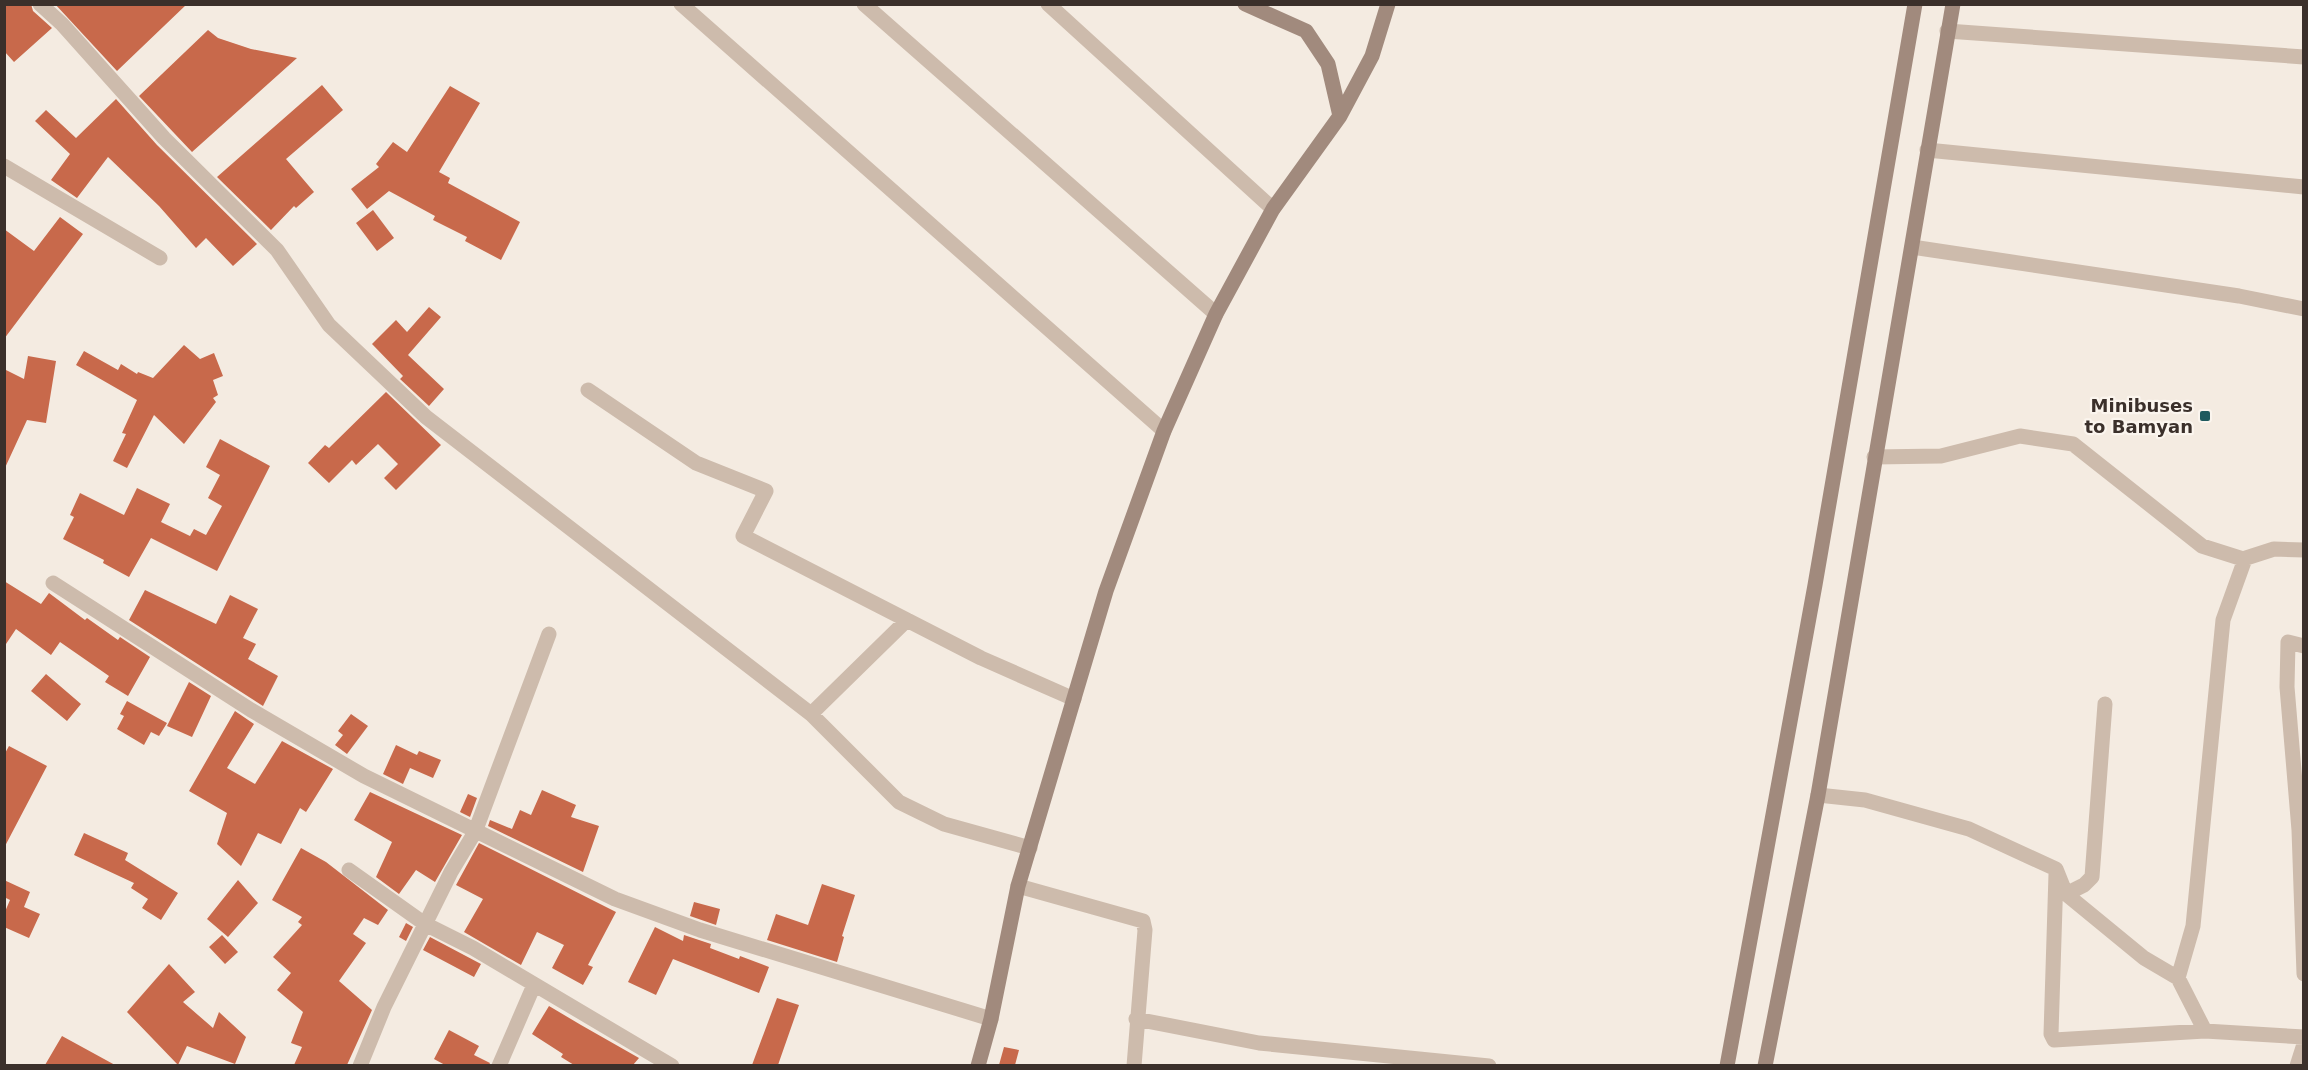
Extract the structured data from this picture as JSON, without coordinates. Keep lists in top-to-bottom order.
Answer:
{
  "places": {
    "transit": ["Minibuses to Bamyan"]
  }
}
